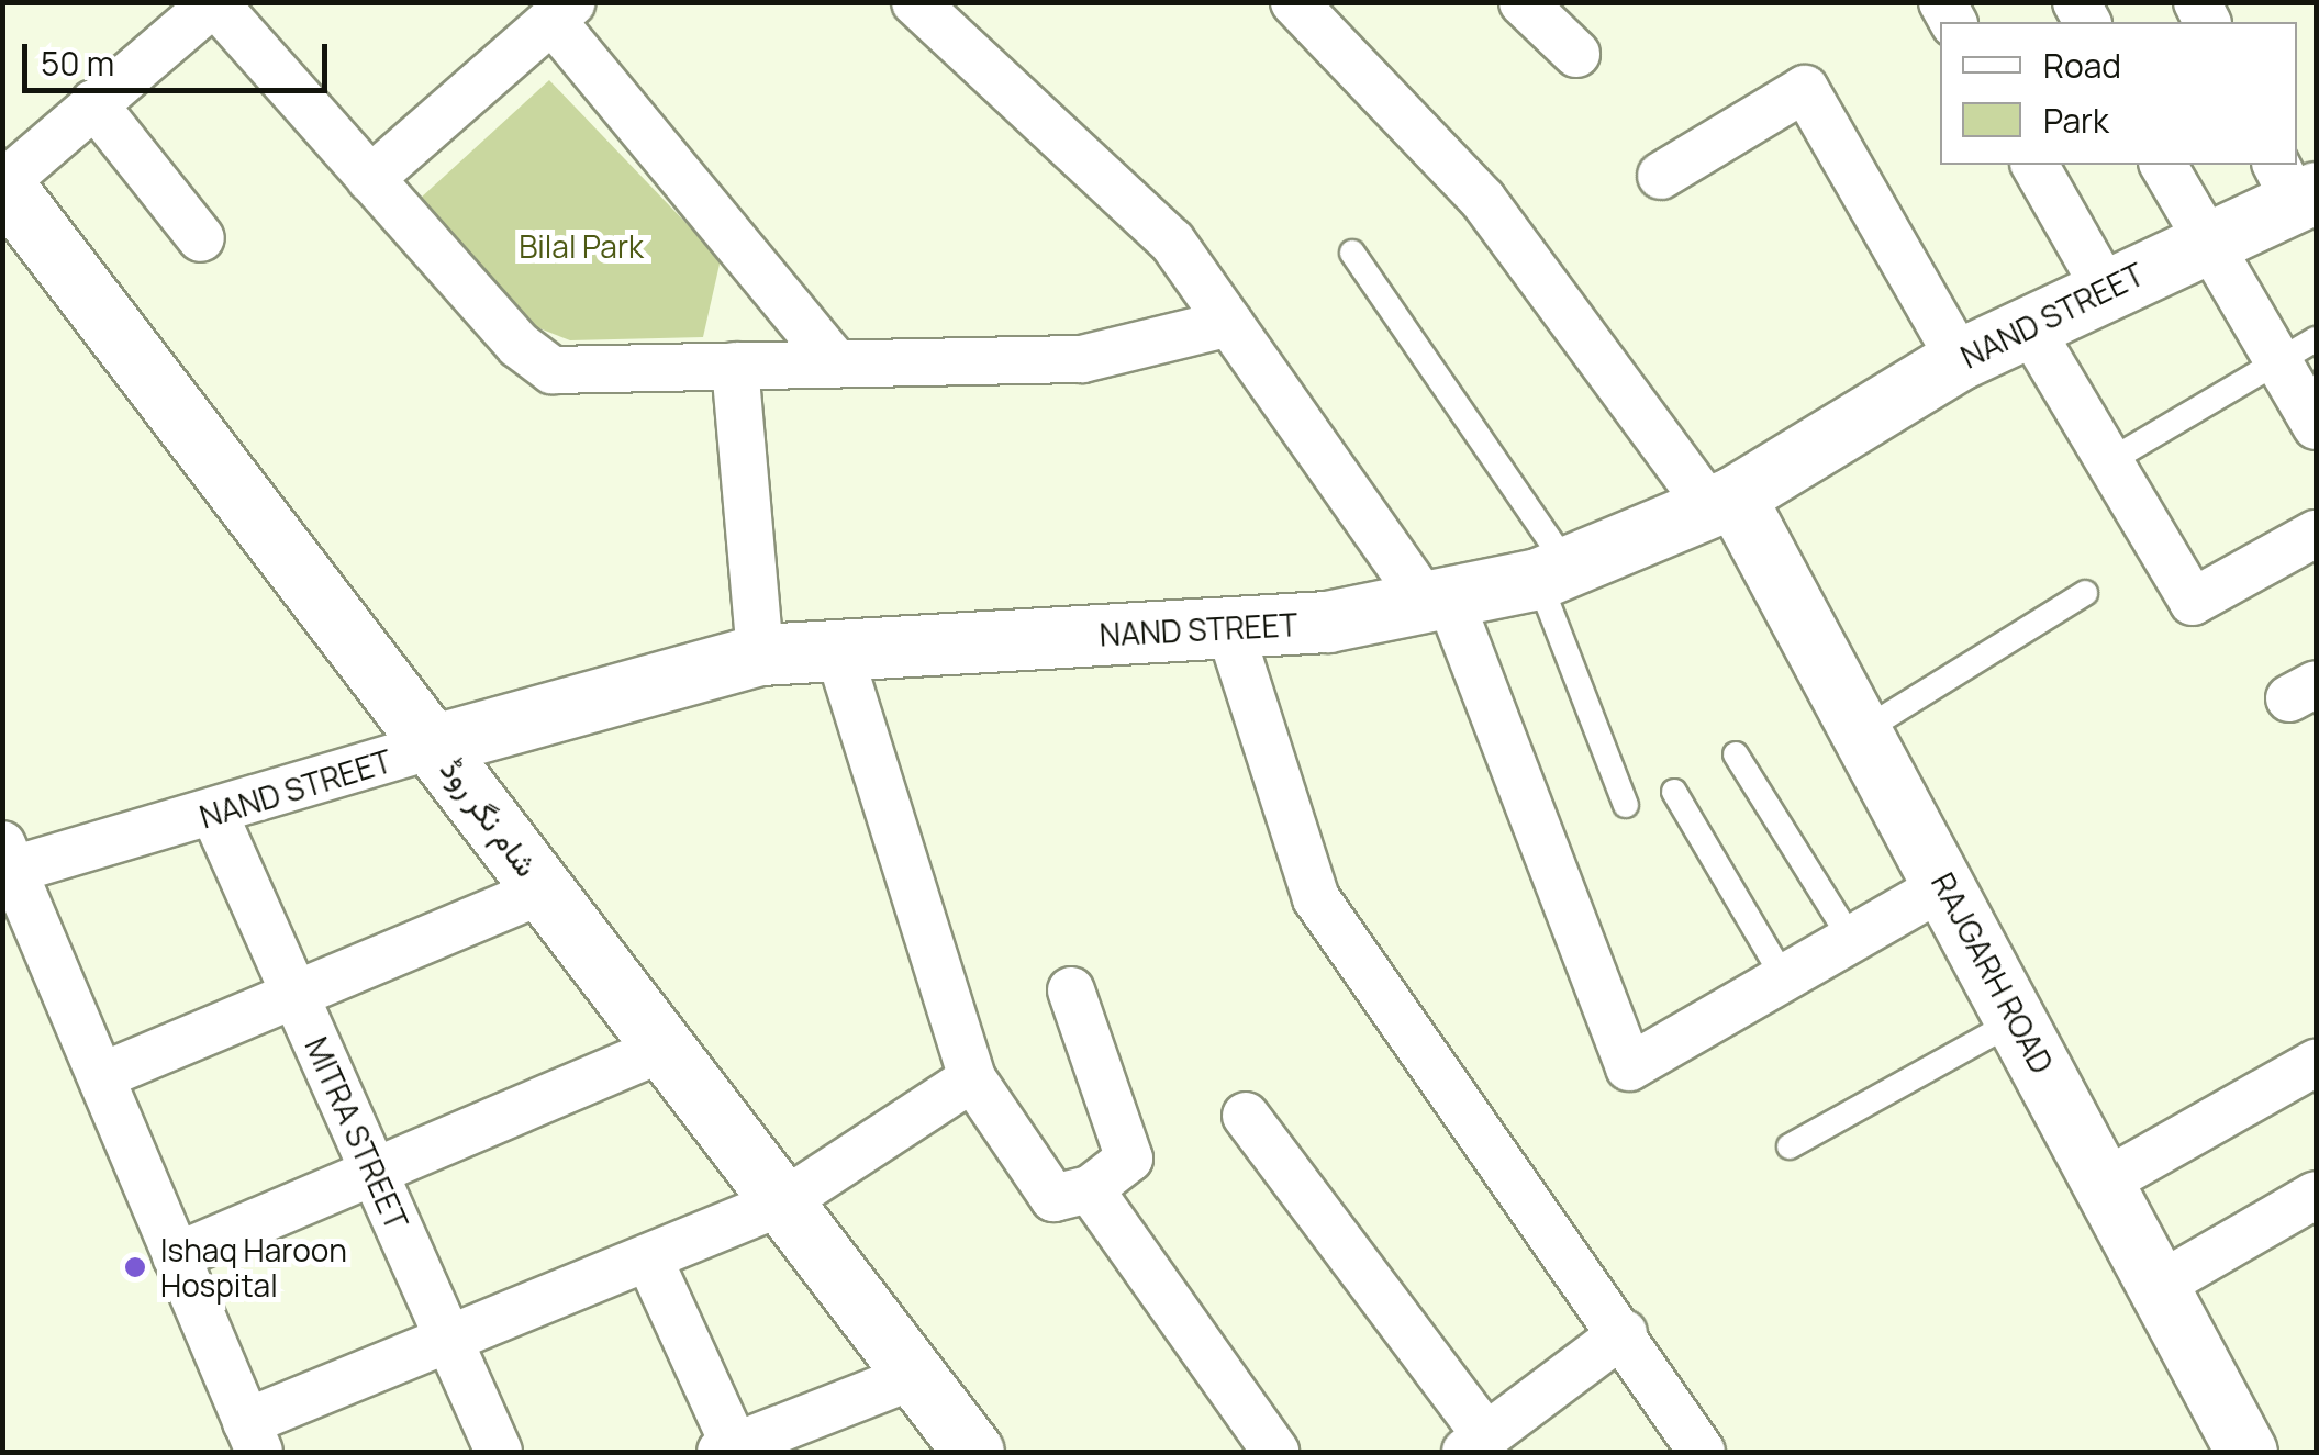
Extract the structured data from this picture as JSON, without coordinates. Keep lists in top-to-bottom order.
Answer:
{
  "streets": {
    "street": [
      "NAND STREET",
      "شام نگر روڈ",
      "RAJGARH ROAD",
      "MITRA STREET"
    ]
  },
  "crossings": [
    ["NAND STREET", "شام نگر روڈ"],
    ["NAND STREET", "RAJGARH ROAD"],
    ["NAND STREET", "MITRA STREET"]
  ],
  "parks": ["Bilal Park"],
  "places": ["Ishaq Haroon Hospital"],
  "legend": ["Road", "Park"],
  "scale_bar": "50 m"
}
